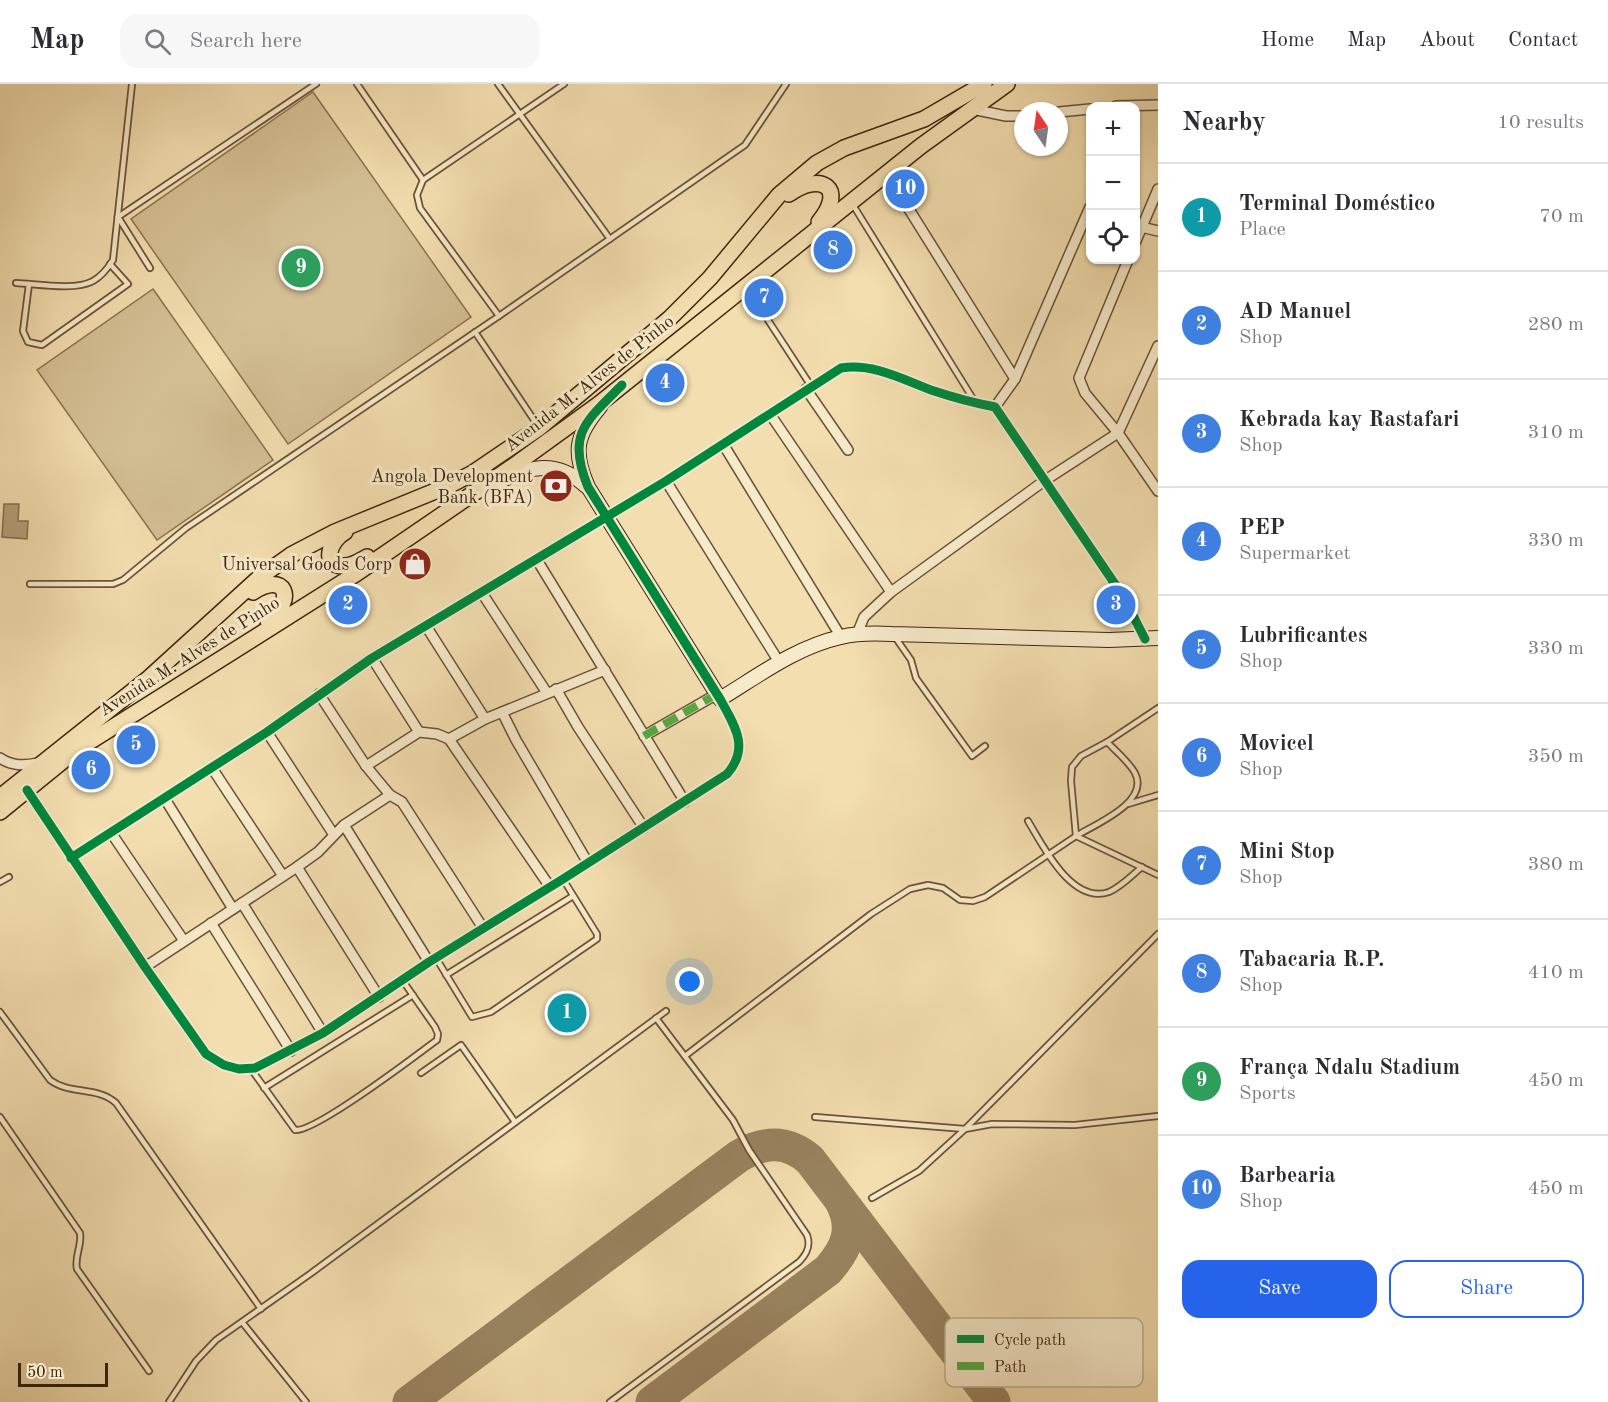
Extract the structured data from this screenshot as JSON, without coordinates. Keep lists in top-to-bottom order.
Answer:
{
  "streets": {
    "main road": ["Avenida M. Alves de Pinho"]
  },
  "places": {
    "bank": ["Angola Development Bank (BFA)"],
    "shop": ["Universal Goods Corp"]
  },
  "legend": ["Cycle path", "Path"],
  "scale_bar": "50 m",
  "north": "top",
  "page": {
    "header": "Map",
    "search": "Search here",
    "nav": [
      "Home",
      "Map",
      "About",
      "Contact"
    ],
    "heading": ["Nearby", "10 results"],
    "map_buttons": ["+", "−"],
    "list": [
      {
        "mark": "1",
        "name": "Terminal Doméstico",
        "note": "Place",
        "value": "70 m"
      },
      {
        "mark": "2",
        "name": "AD Manuel",
        "note": "Shop",
        "value": "280 m"
      },
      {
        "mark": "3",
        "name": "Kebrada kay Rastafari",
        "note": "Shop",
        "value": "310 m"
      },
      {
        "mark": "4",
        "name": "PEP",
        "note": "Supermarket",
        "value": "330 m"
      },
      {
        "mark": "5",
        "name": "Lubrificantes",
        "note": "Shop",
        "value": "330 m"
      },
      {
        "mark": "6",
        "name": "Movicel",
        "note": "Shop",
        "value": "350 m"
      },
      {
        "mark": "7",
        "name": "Mini Stop",
        "note": "Shop",
        "value": "380 m"
      },
      {
        "mark": "8",
        "name": "Tabacaria R.P.",
        "note": "Shop",
        "value": "410 m"
      },
      {
        "mark": "9",
        "name": "França Ndalu Stadium",
        "note": "Sports",
        "value": "450 m"
      },
      {
        "mark": "10",
        "name": "Barbearia",
        "note": "Shop",
        "value": "450 m"
      }
    ],
    "pins": [
      "10",
      "8",
      "9",
      "7",
      "4",
      "2",
      "3",
      "5",
      "6",
      "1"
    ],
    "buttons": ["Save", "Share"],
    "scale": "50 m"
  }
}
